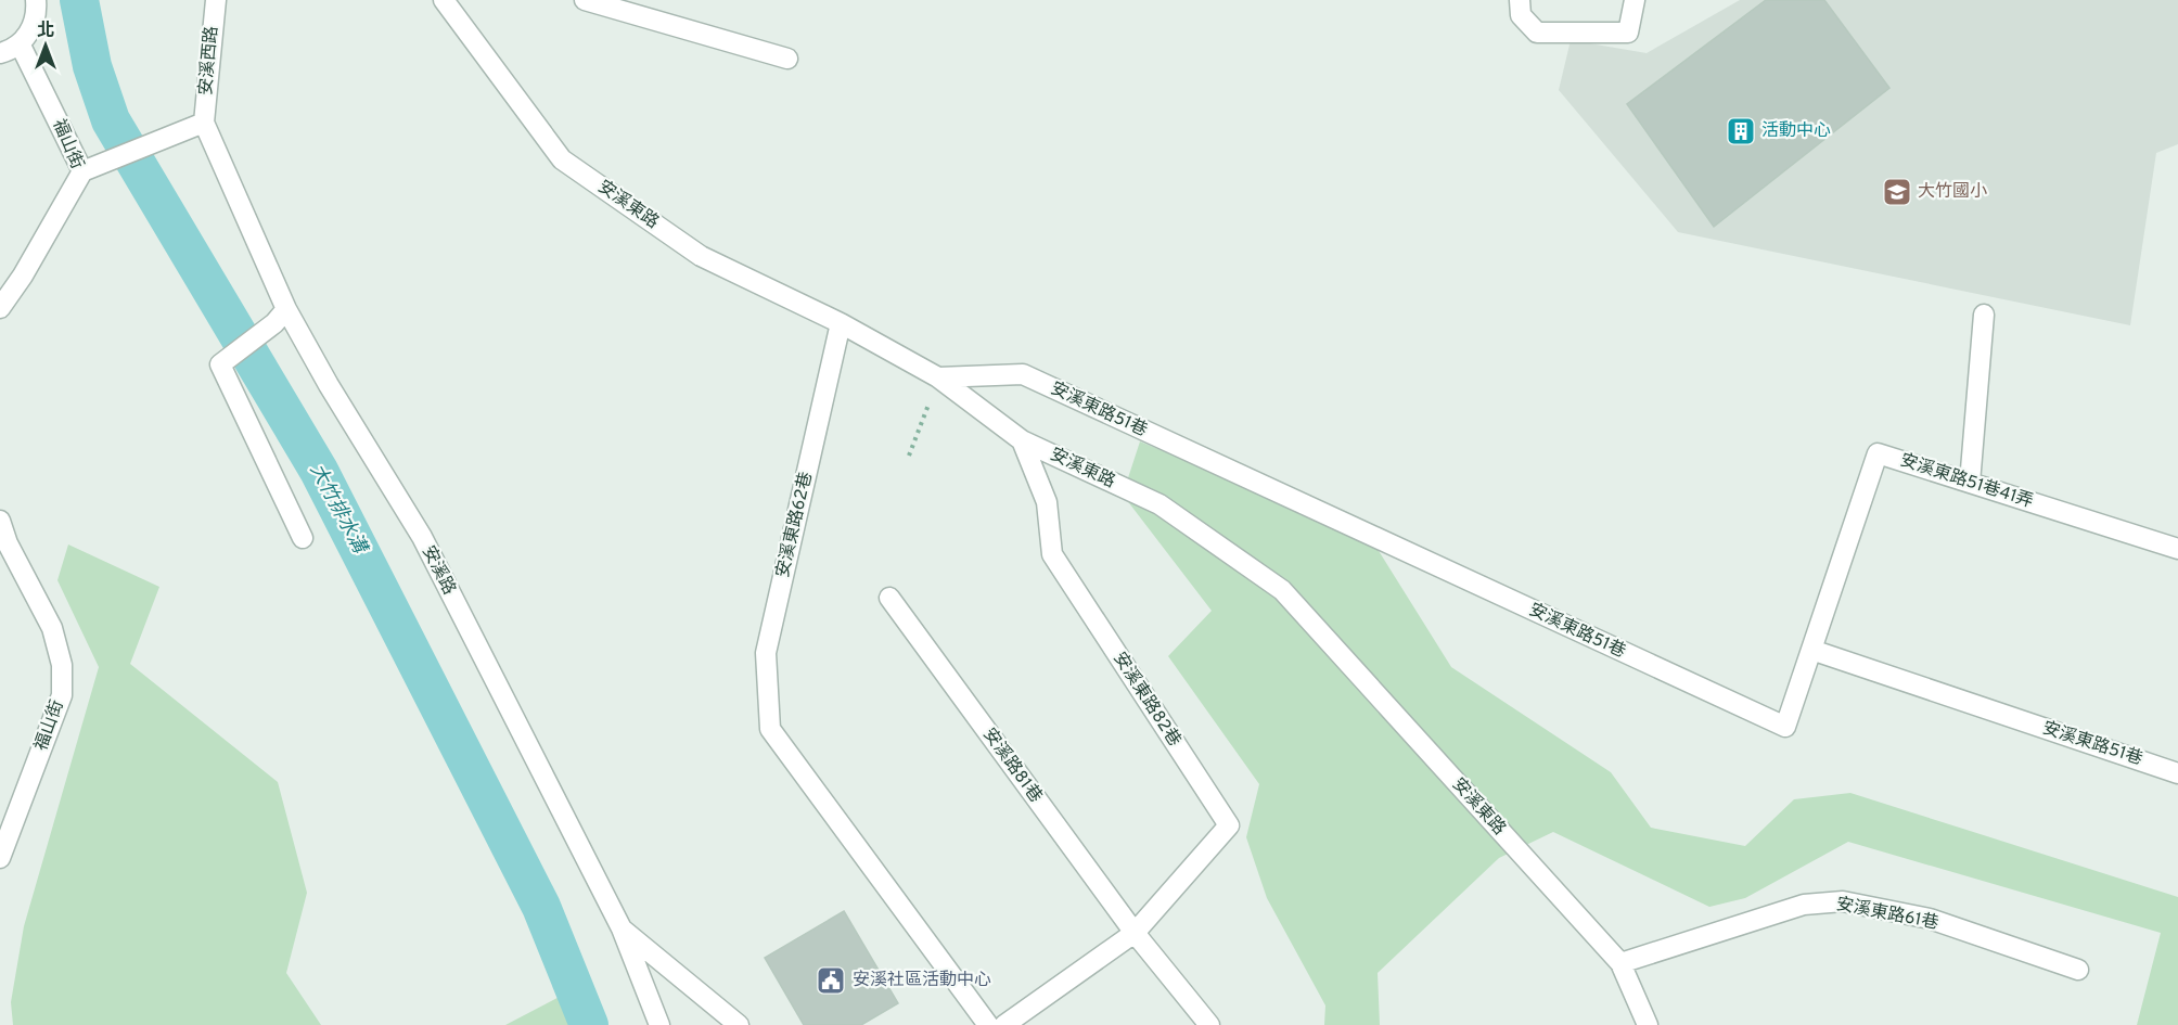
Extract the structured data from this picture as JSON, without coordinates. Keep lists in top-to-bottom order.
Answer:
{
  "streets": {
    "street": [
      "安溪西路",
      "福山街",
      "安溪東路",
      "安溪東路51巷",
      "安溪東路51巷41弄",
      "安溪東路62巷",
      "安溪路",
      "安溪東路82巷",
      "安溪路81巷",
      "安溪東路61巷"
    ]
  },
  "crossings": [
    ["安溪西路", "安溪路"],
    ["安溪東路", "安溪東路51巷"],
    ["安溪東路", "安溪東路62巷"],
    ["安溪東路", "安溪東路82巷"],
    ["安溪東路", "安溪東路61巷"],
    ["安溪東路51巷", "安溪東路51巷41弄"],
    ["安溪東路82巷", "安溪路81巷"]
  ],
  "water": ["大竹排水溝"],
  "places": {
    "building": ["活動中心"],
    "school or university": ["大竹國小"],
    "public building": ["安溪社區活動中心"]
  },
  "north": "top"
}
